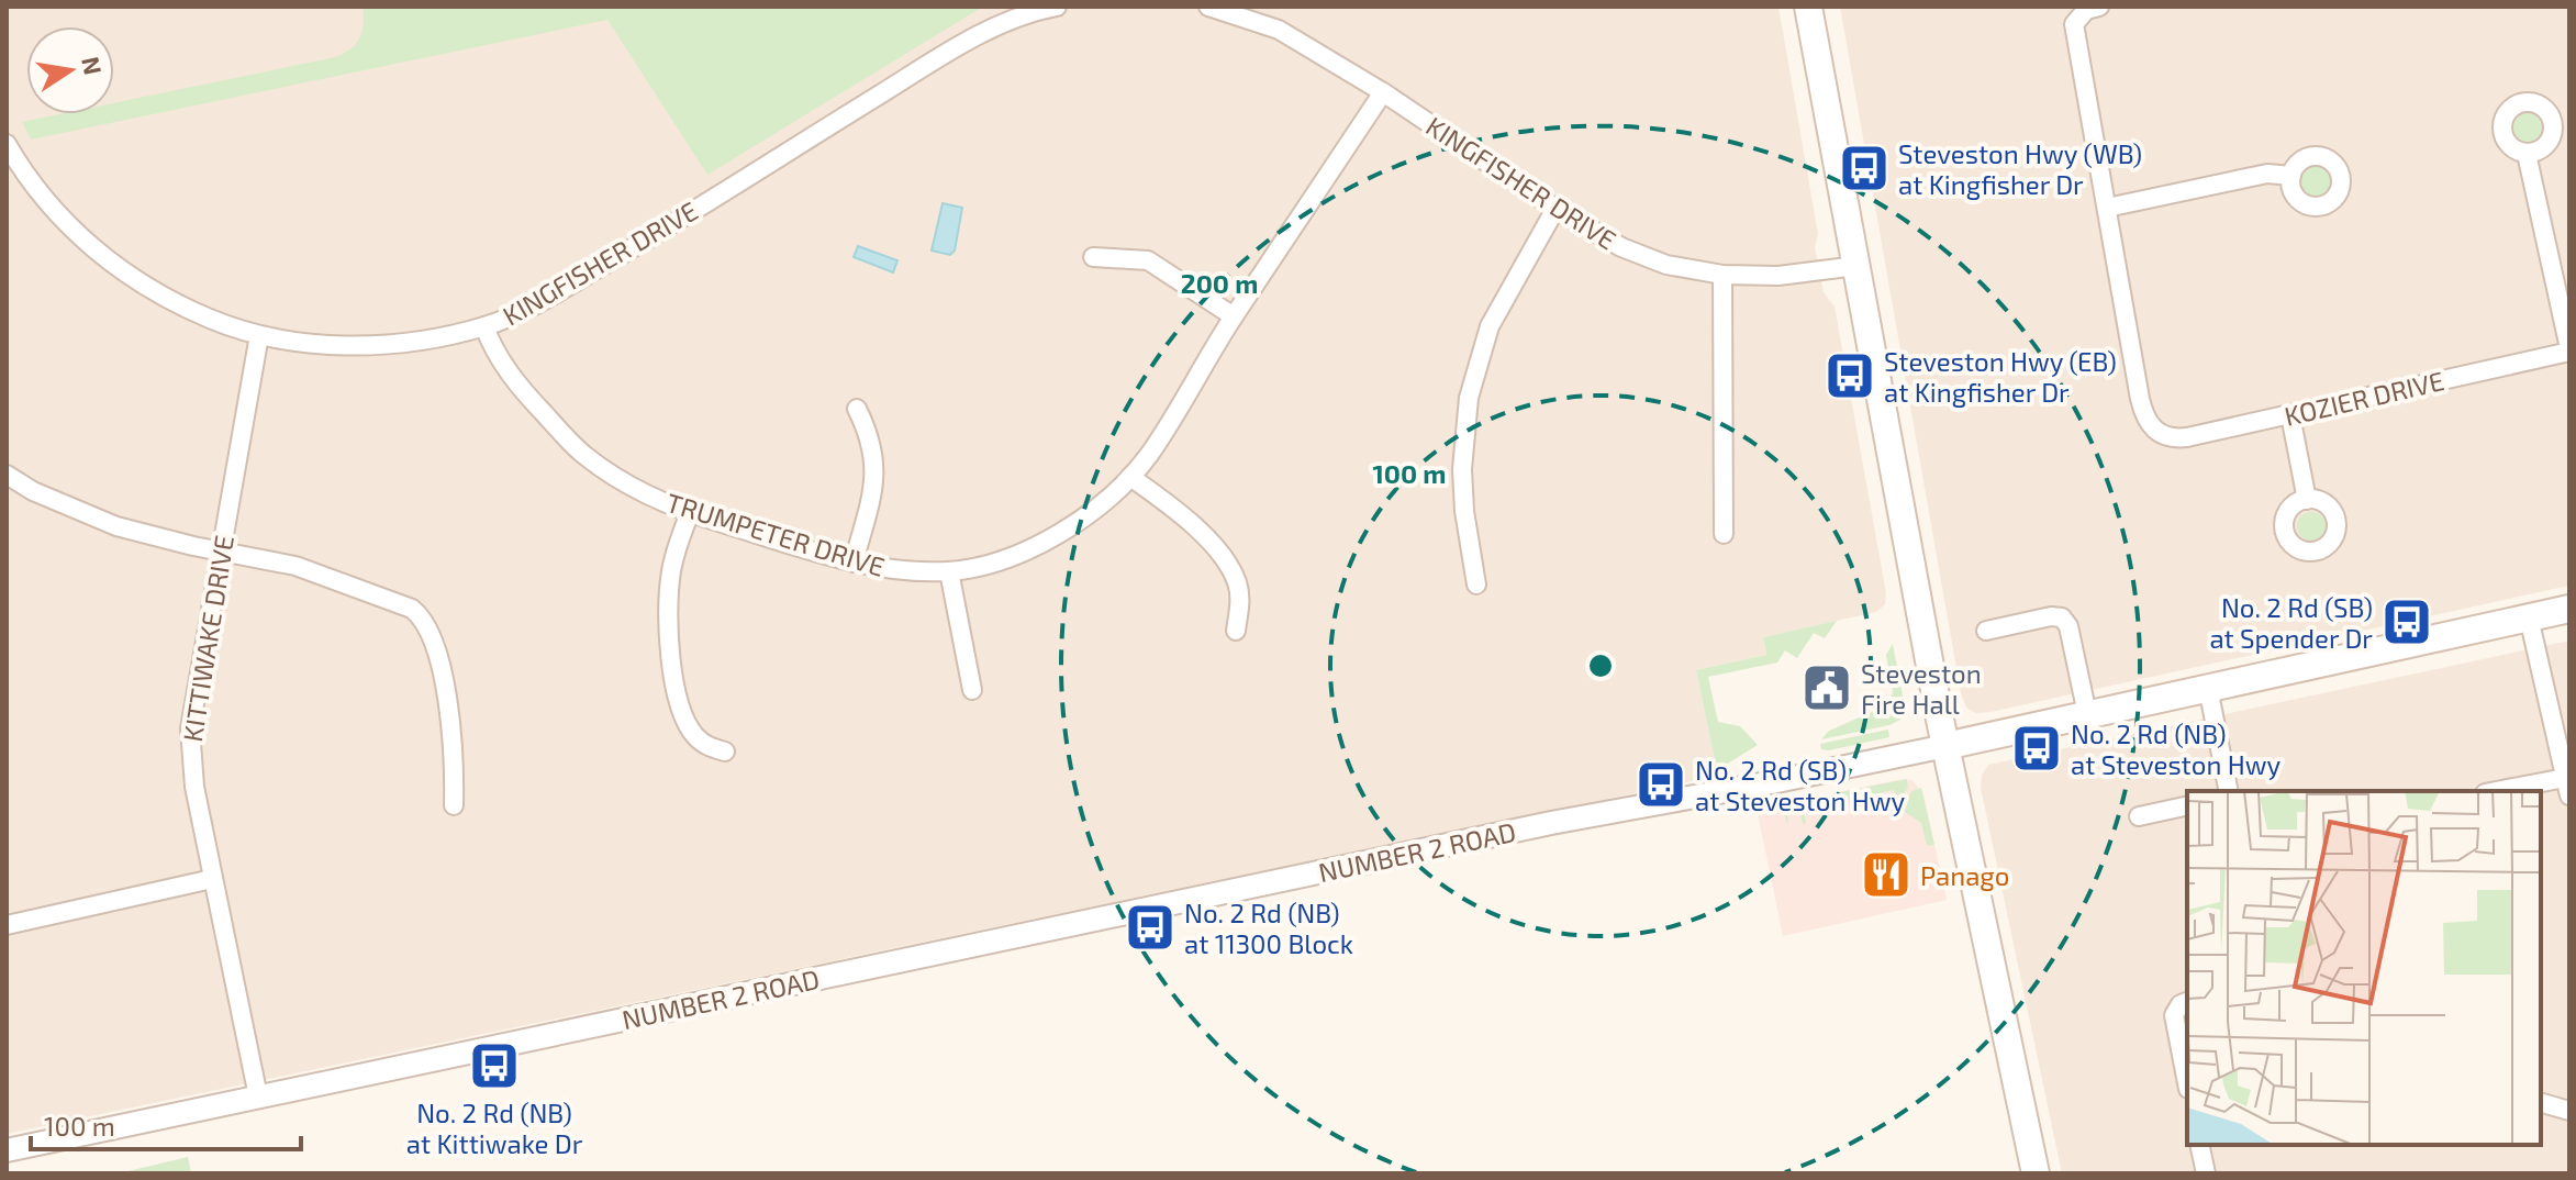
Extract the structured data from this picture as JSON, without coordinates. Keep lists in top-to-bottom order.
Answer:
{
  "streets": {
    "main road": ["NUMBER 2 ROAD"],
    "street": [
      "KINGFISHER DRIVE",
      "KOZIER DRIVE",
      "TRUMPETER DRIVE",
      "KITTIWAKE DRIVE"
    ]
  },
  "crossings": [
    ["KINGFISHER DRIVE", "TRUMPETER DRIVE"],
    ["KINGFISHER DRIVE", "KITTIWAKE DRIVE"],
    ["KITTIWAKE DRIVE", "NUMBER 2 ROAD"]
  ],
  "places": {
    "bus stop": [
      "Steveston Hwy (WB) at Kingfisher Dr",
      "Steveston Hwy (EB) at Kingfisher Dr",
      "No. 2 Rd (SB) at Spender Dr",
      "No. 2 Rd (NB) at Steveston Hwy",
      "No. 2 Rd (SB) at Steveston Hwy",
      "No. 2 Rd (NB) at 11300 Block",
      "No. 2 Rd (NB) at Kittiwake Dr"
    ],
    "public building": ["Steveston Fire Hall"],
    "restaurant": ["Panago"]
  },
  "scale_bar": "100 m",
  "north": "right",
  "rings": ["200 m", "100 m"]
}
